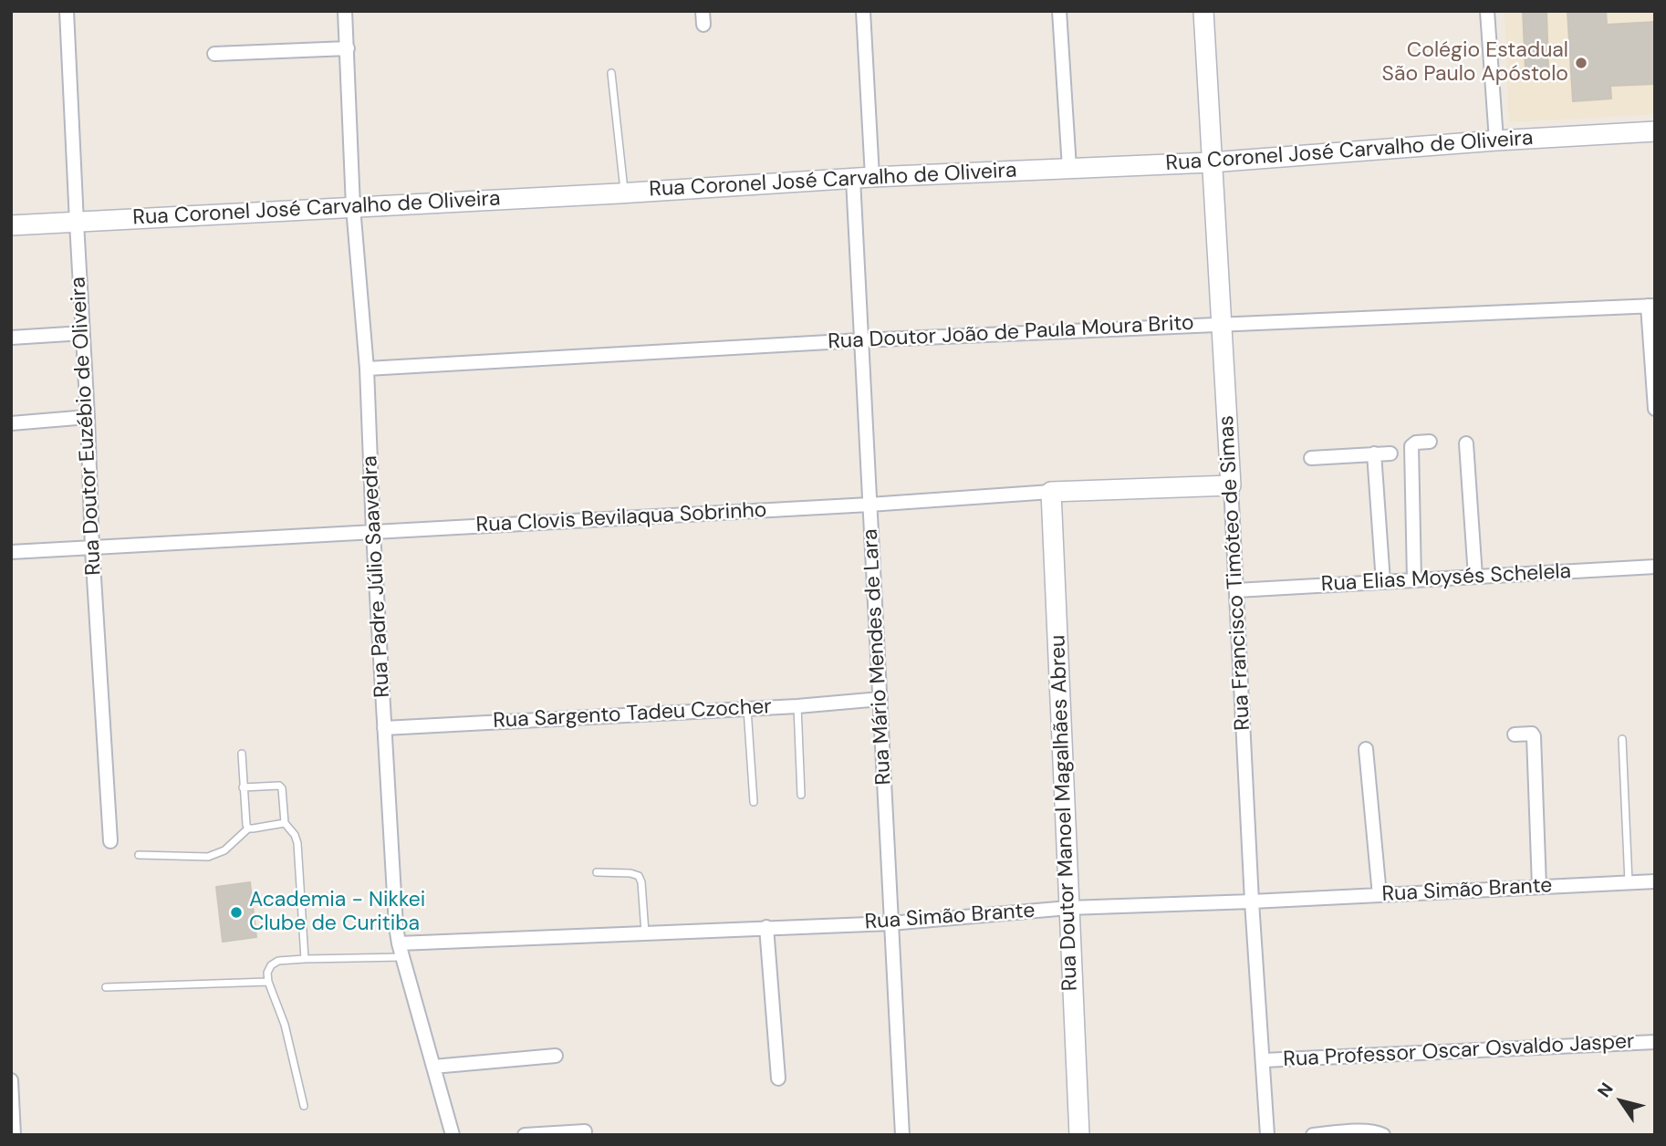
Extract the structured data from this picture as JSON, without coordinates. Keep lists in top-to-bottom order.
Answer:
{
  "streets": {
    "street": [
      "Rua Coronel José Carvalho de Oliveira",
      "Rua Doutor João de Paula Moura Brito",
      "Rua Doutor Euzébio de Oliveira",
      "Rua Clovis Bevilaqua Sobrinho",
      "Rua Francisco Timóteo de Simas",
      "Rua Padre Júlio Saavedra",
      "Rua Elias Moysés Schelela",
      "Rua Mário Mendes de Lara",
      "Rua Sargento Tadeu Czocher",
      "Rua Doutor Manoel Magalhães Abreu",
      "Rua Simão Brante",
      "Rua Professor Oscar Osvaldo Jasper"
    ]
  },
  "crossings": [
    ["Rua Coronel José Carvalho de Oliveira", "Rua Doutor Euzébio de Oliveira"],
    ["Rua Coronel José Carvalho de Oliveira", "Rua Francisco Timóteo de Simas"],
    ["Rua Coronel José Carvalho de Oliveira", "Rua Padre Júlio Saavedra"],
    ["Rua Coronel José Carvalho de Oliveira", "Rua Mário Mendes de Lara"],
    ["Rua Doutor João de Paula Moura Brito", "Rua Francisco Timóteo de Simas"],
    ["Rua Doutor João de Paula Moura Brito", "Rua Padre Júlio Saavedra"],
    ["Rua Doutor João de Paula Moura Brito", "Rua Mário Mendes de Lara"],
    ["Rua Doutor Euzébio de Oliveira", "Rua Clovis Bevilaqua Sobrinho"],
    ["Rua Clovis Bevilaqua Sobrinho", "Rua Francisco Timóteo de Simas"],
    ["Rua Clovis Bevilaqua Sobrinho", "Rua Padre Júlio Saavedra"],
    ["Rua Clovis Bevilaqua Sobrinho", "Rua Mário Mendes de Lara"],
    ["Rua Clovis Bevilaqua Sobrinho", "Rua Doutor Manoel Magalhães Abreu"],
    ["Rua Francisco Timóteo de Simas", "Rua Elias Moysés Schelela"],
    ["Rua Francisco Timóteo de Simas", "Rua Simão Brante"],
    ["Rua Francisco Timóteo de Simas", "Rua Professor Oscar Osvaldo Jasper"],
    ["Rua Padre Júlio Saavedra", "Rua Sargento Tadeu Czocher"],
    ["Rua Padre Júlio Saavedra", "Rua Simão Brante"],
    ["Rua Mário Mendes de Lara", "Rua Sargento Tadeu Czocher"],
    ["Rua Mário Mendes de Lara", "Rua Simão Brante"],
    ["Rua Doutor Manoel Magalhães Abreu", "Rua Simão Brante"]
  ],
  "places": ["Colégio Estadual São Paulo Apóstolo", "Academia - Nikkei Clube de Curitiba"],
  "north": "top left"
}
